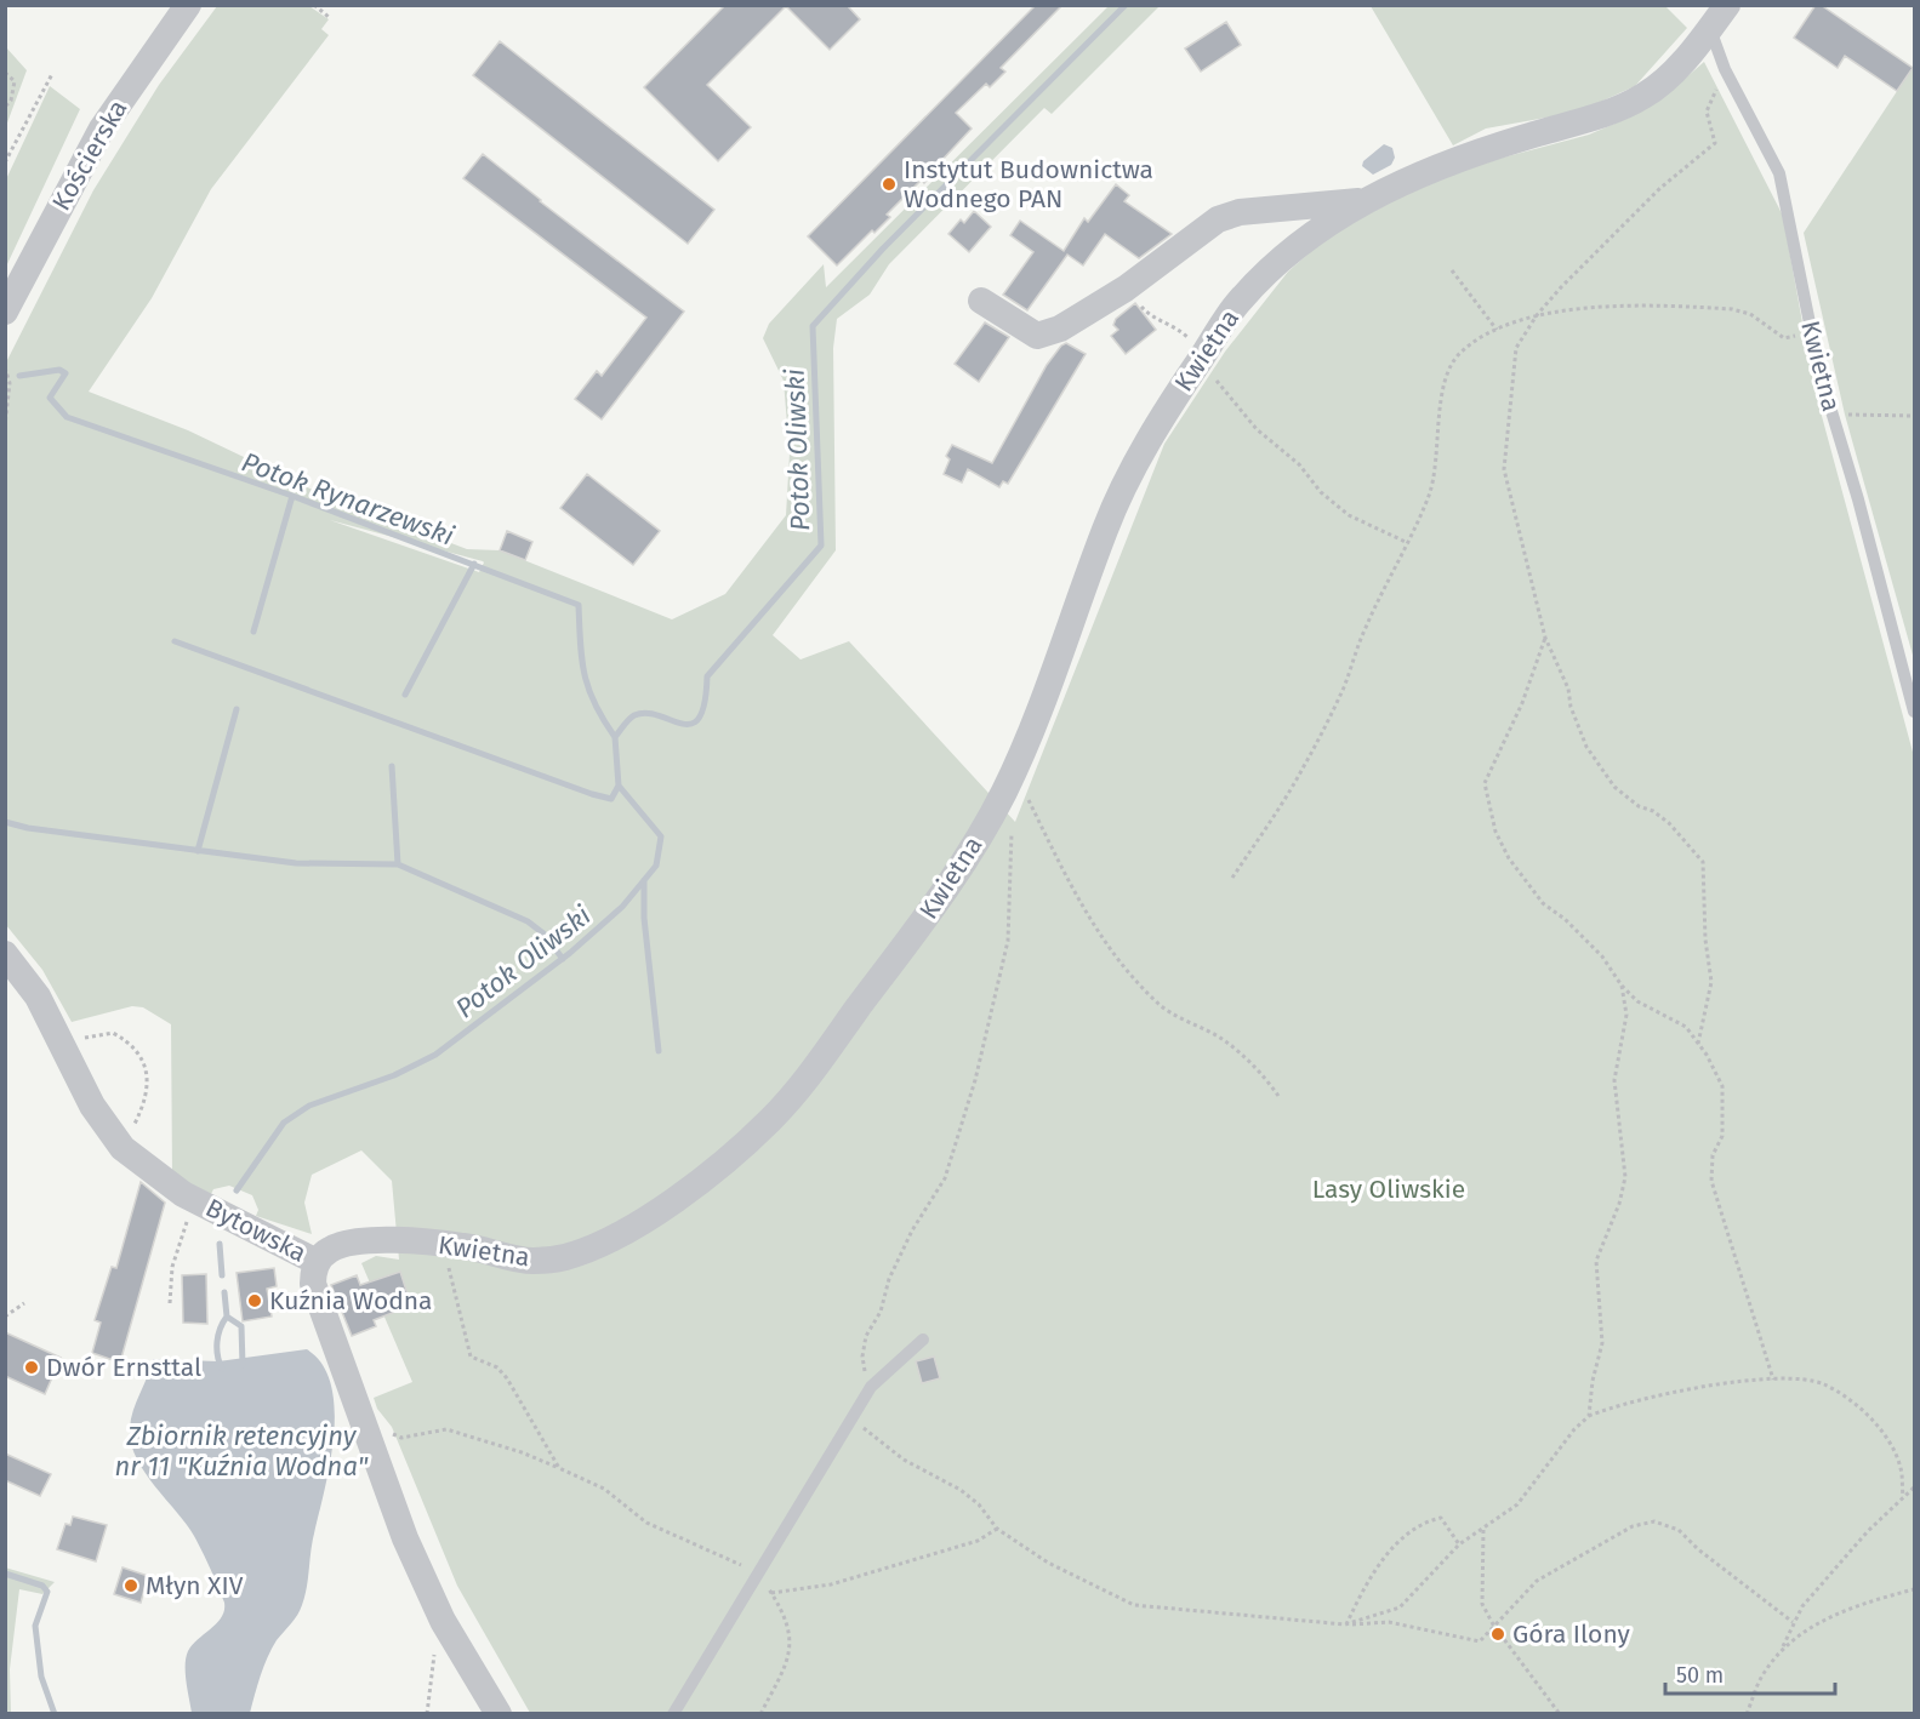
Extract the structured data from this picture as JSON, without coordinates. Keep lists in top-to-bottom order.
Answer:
{
  "streets": {
    "street": ["Kościerska", "Kwietna", "Bytowska"]
  },
  "crossings": [
    ["Kwietna", "Bytowska"]
  ],
  "water": ["Potok Oliwski", "Potok Rynarzewski", "Zbiornik retencyjny nr 11 \"Kuźnia Wodna\""],
  "parks": ["Lasy Oliwskie"],
  "places": [
    "Instytut Budownictwa Wodnego PAN",
    "Kuźnia Wodna",
    "Dwór Ernsttal",
    "Młyn XIV",
    "Góra Ilony"
  ],
  "scale_bar": "50 m"
}
